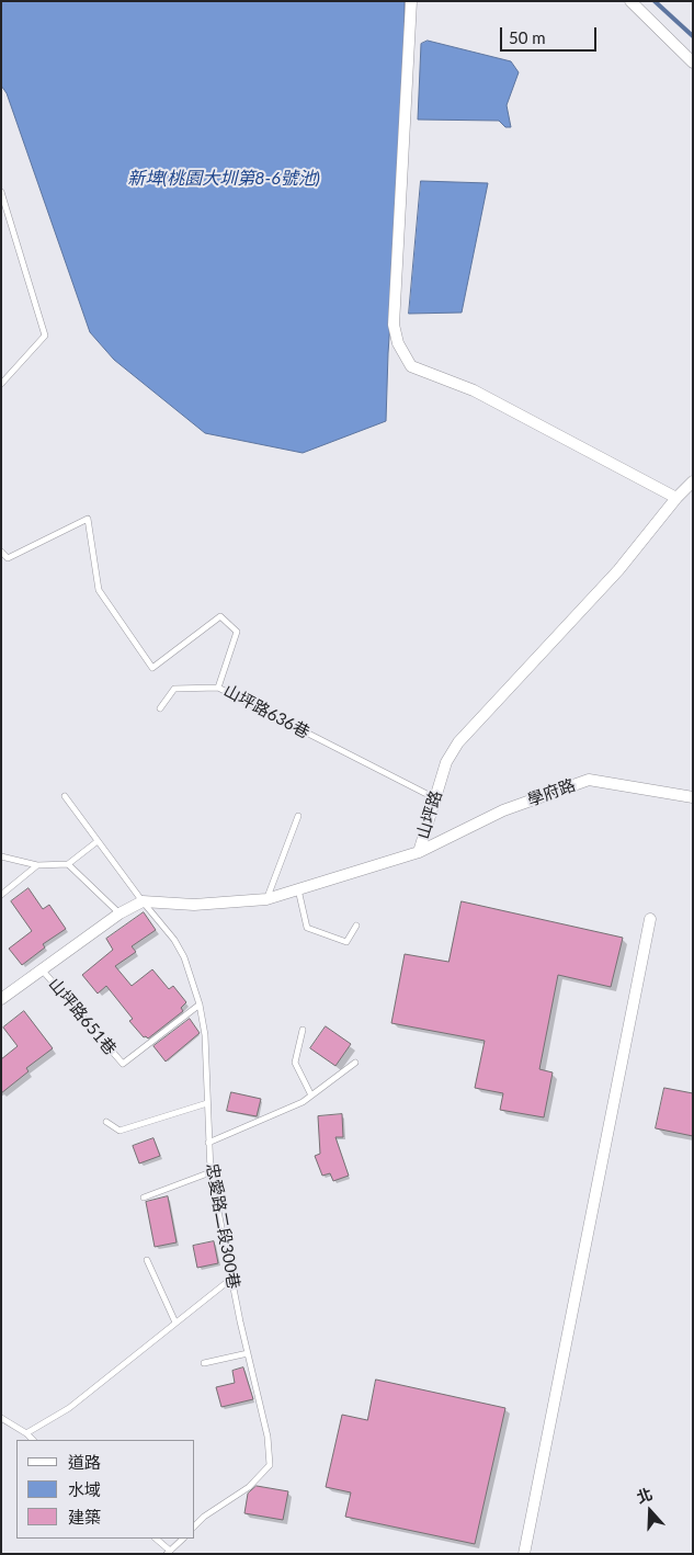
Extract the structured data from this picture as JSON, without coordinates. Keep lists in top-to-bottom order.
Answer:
{
  "streets": {
    "street": ["學府路", "山坪路"],
    "lane": ["山坪路636巷", "山坪路651巷", "忠愛路二段300巷"]
  },
  "crossings": [
    ["山坪路636巷", "山坪路"],
    ["學府路", "山坪路"],
    ["山坪路", "忠愛路二段300巷"],
    ["山坪路651巷", "忠愛路二段300巷"]
  ],
  "water": ["新埤(桃園大圳第8-6號池)"],
  "legend": ["道路", "水域", "建築"],
  "scale_bar": "50 m",
  "north": "top"
}
